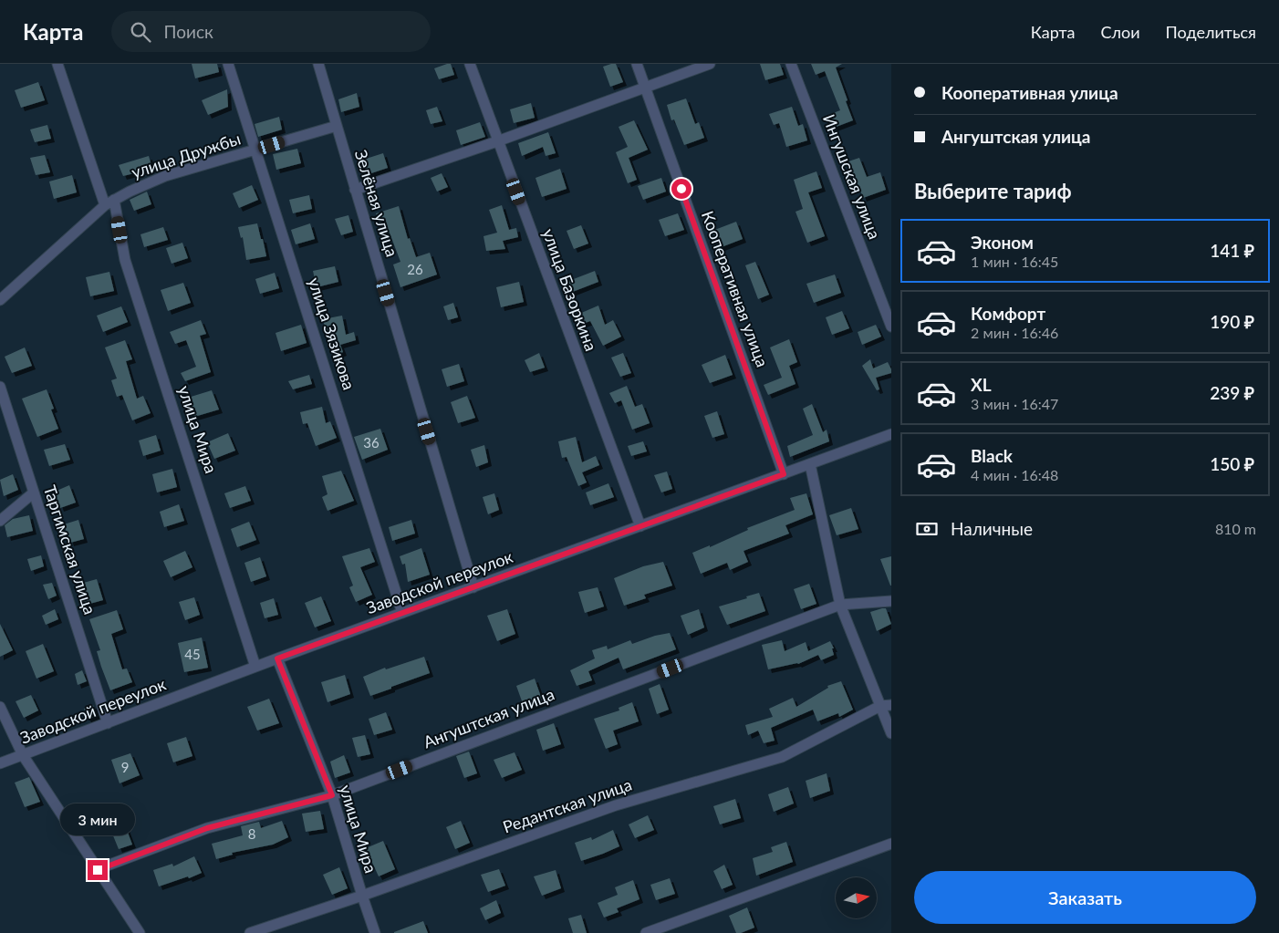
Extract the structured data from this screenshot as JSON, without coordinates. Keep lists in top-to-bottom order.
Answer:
{
  "streets": {
    "street": [
      "улица Дружбы",
      "Ингушская улица",
      "Зелёная улица",
      "Кооперативная улица",
      "улица Базоркина",
      "улица Зязикова",
      "улица Мира",
      "Таргимская улица",
      "Заводской переулок",
      "Ангуштская улица",
      "Редантская улица"
    ]
  },
  "crossings": [
    ["улица Дружбы", "Зелёная улица"],
    ["улица Дружбы", "улица Зязикова"],
    ["улица Дружбы", "улица Мира"],
    ["Зелёная улица", "Заводской переулок"],
    ["Кооперативная улица", "Заводской переулок"],
    ["улица Базоркина", "Заводской переулок"],
    ["улица Зязикова", "Заводской переулок"],
    ["улица Мира", "Заводской переулок"],
    ["улица Мира", "Ангуштская улица"],
    ["улица Мира", "Редантская улица"],
    ["Таргимская улица", "Заводской переулок"]
  ],
  "house_numbers": [
    "26",
    "36",
    "45",
    "9",
    "8"
  ],
  "north": "right",
  "page": {
    "header": "Карта",
    "search": "Поиск",
    "nav": ["Карта", "Слои", "Поделиться"],
    "banner": ["Кооперативная улица", "Ангуштская улица"],
    "heading": "Выберите тариф",
    "list": [
      {
        "name": "Эконом",
        "note": "1 мин · 16:45",
        "value": "141 ₽"
      },
      {
        "name": "Комфорт",
        "note": "2 мин · 16:46",
        "value": "190 ₽"
      },
      {
        "name": "XL",
        "note": "3 мин · 16:47",
        "value": "239 ₽"
      },
      {
        "name": "Black",
        "note": "4 мин · 16:48",
        "value": "150 ₽"
      }
    ],
    "pay": ["Наличные", "810 m"],
    "bubble": "3 мин",
    "buttons": "Заказать"
  }
}
